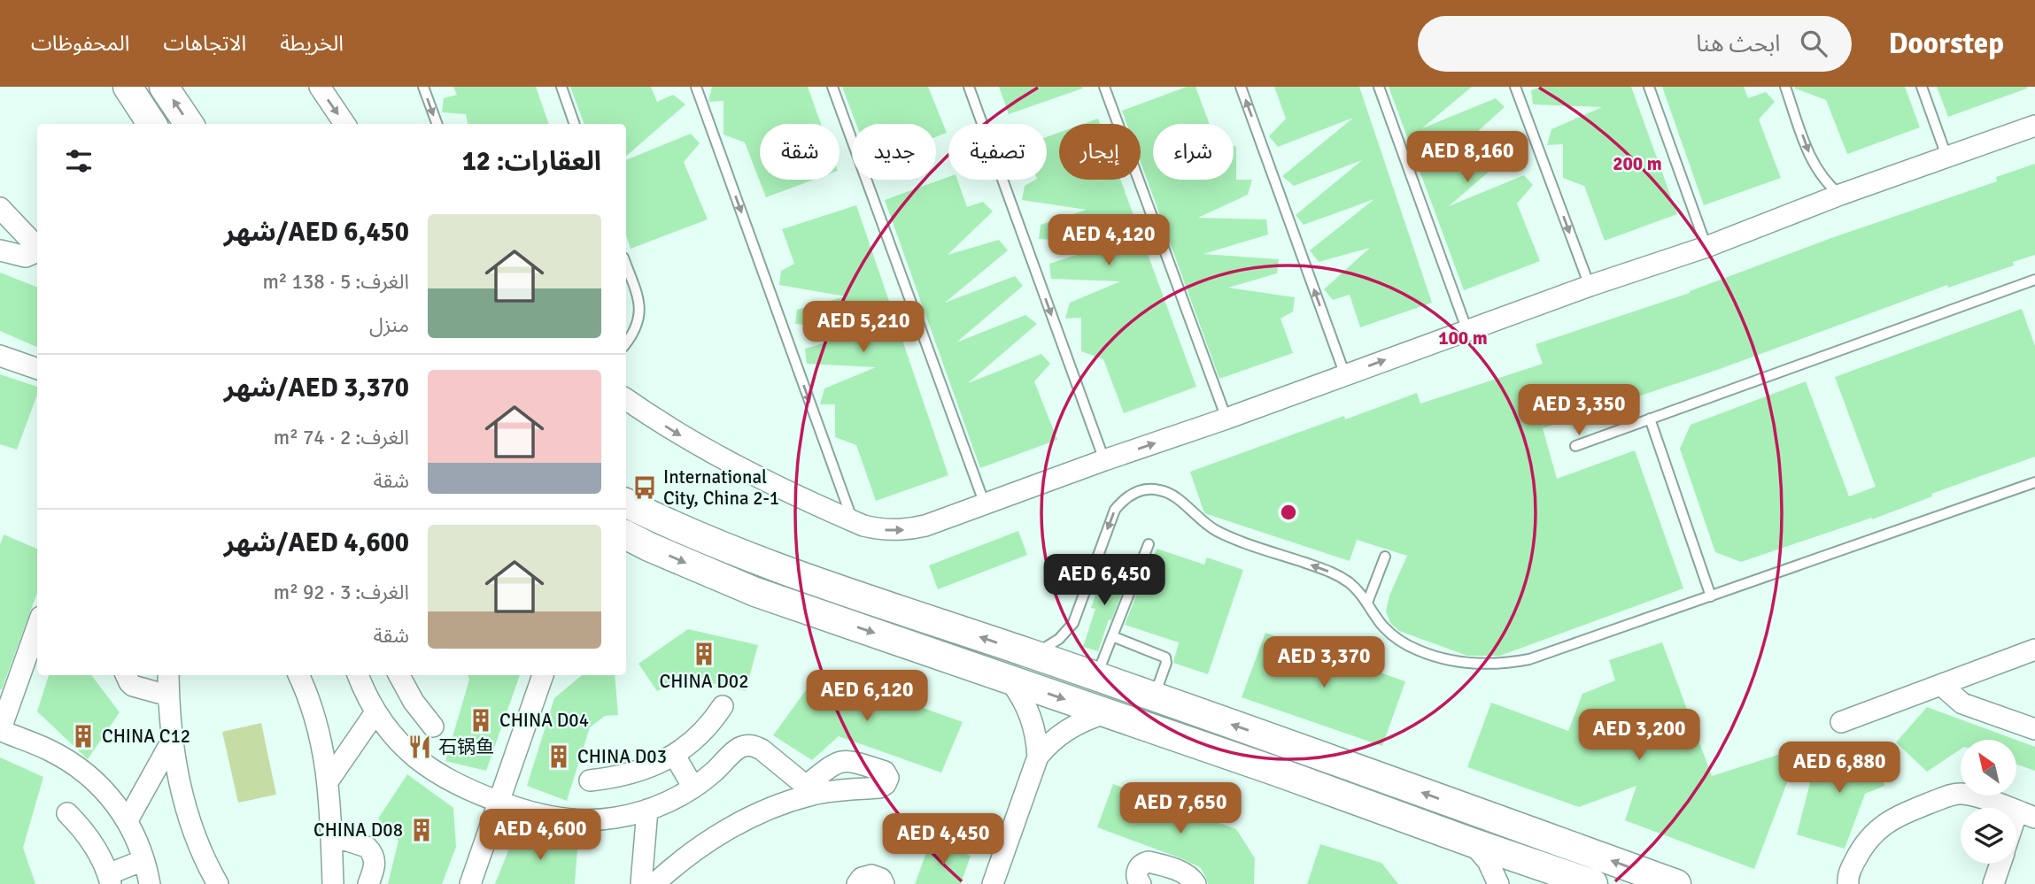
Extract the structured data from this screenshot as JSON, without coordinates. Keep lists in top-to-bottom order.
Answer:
{
  "places": {
    "bus stop": ["International City, China 2-1"],
    "building": [
      "CHINA D02",
      "CHINA D04",
      "CHINA C12",
      "CHINA D03",
      "CHINA D08"
    ],
    "restaurant": ["石锅鱼"]
  },
  "north": "top left",
  "page": {
    "header": "Doorstep",
    "search": "ابحث هنا",
    "nav": ["الخريطة", "الاتجاهات", "المحفوظات"],
    "chip": [
      "شراء",
      "إيجار",
      "تصفية",
      "جديد",
      "شقة"
    ],
    "heading": "العقارات: 12",
    "price": [
      "AED 8,160",
      "AED 4,120",
      "AED 5,210",
      "AED 3,350",
      "AED 6,450",
      "AED 3,370",
      "AED 6,120",
      "AED 3,200",
      "AED 6,880",
      "AED 7,650",
      "AED 4,600",
      "AED 4,450"
    ],
    "list": [
      {
        "name": "AED 6,450/شهر",
        "note": "الغرف: 5 · 138 m² · منزل"
      },
      {
        "name": "AED 3,370/شهر",
        "note": "الغرف: 2 · 74 m² · شقة"
      },
      {
        "name": "AED 4,600/شهر",
        "note": "الغرف: 3 · 92 m² · شقة"
      }
    ]
  },
  "rings": ["200 m", "100 m"]
}
